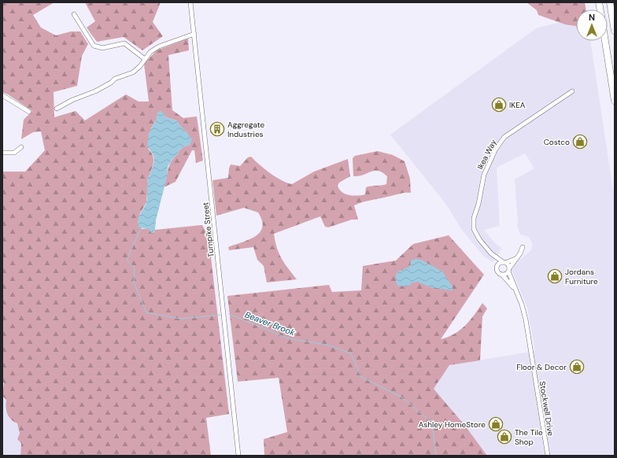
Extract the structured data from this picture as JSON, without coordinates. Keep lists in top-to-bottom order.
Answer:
{
  "streets": {
    "street": ["Ikea Way", "Turnpike Street", "Stockwell Drive"]
  },
  "crossings": [
    ["Ikea Way", "Stockwell Drive"]
  ],
  "water": ["Beaver Brook"],
  "places": {
    "shop": [
      "IKEA",
      "Costco",
      "Jordans Furniture",
      "Floor & Decor",
      "Ashley HomeStore",
      "The Tile Shop"
    ],
    "building": ["Aggregate Industries"]
  },
  "north": "top"
}
